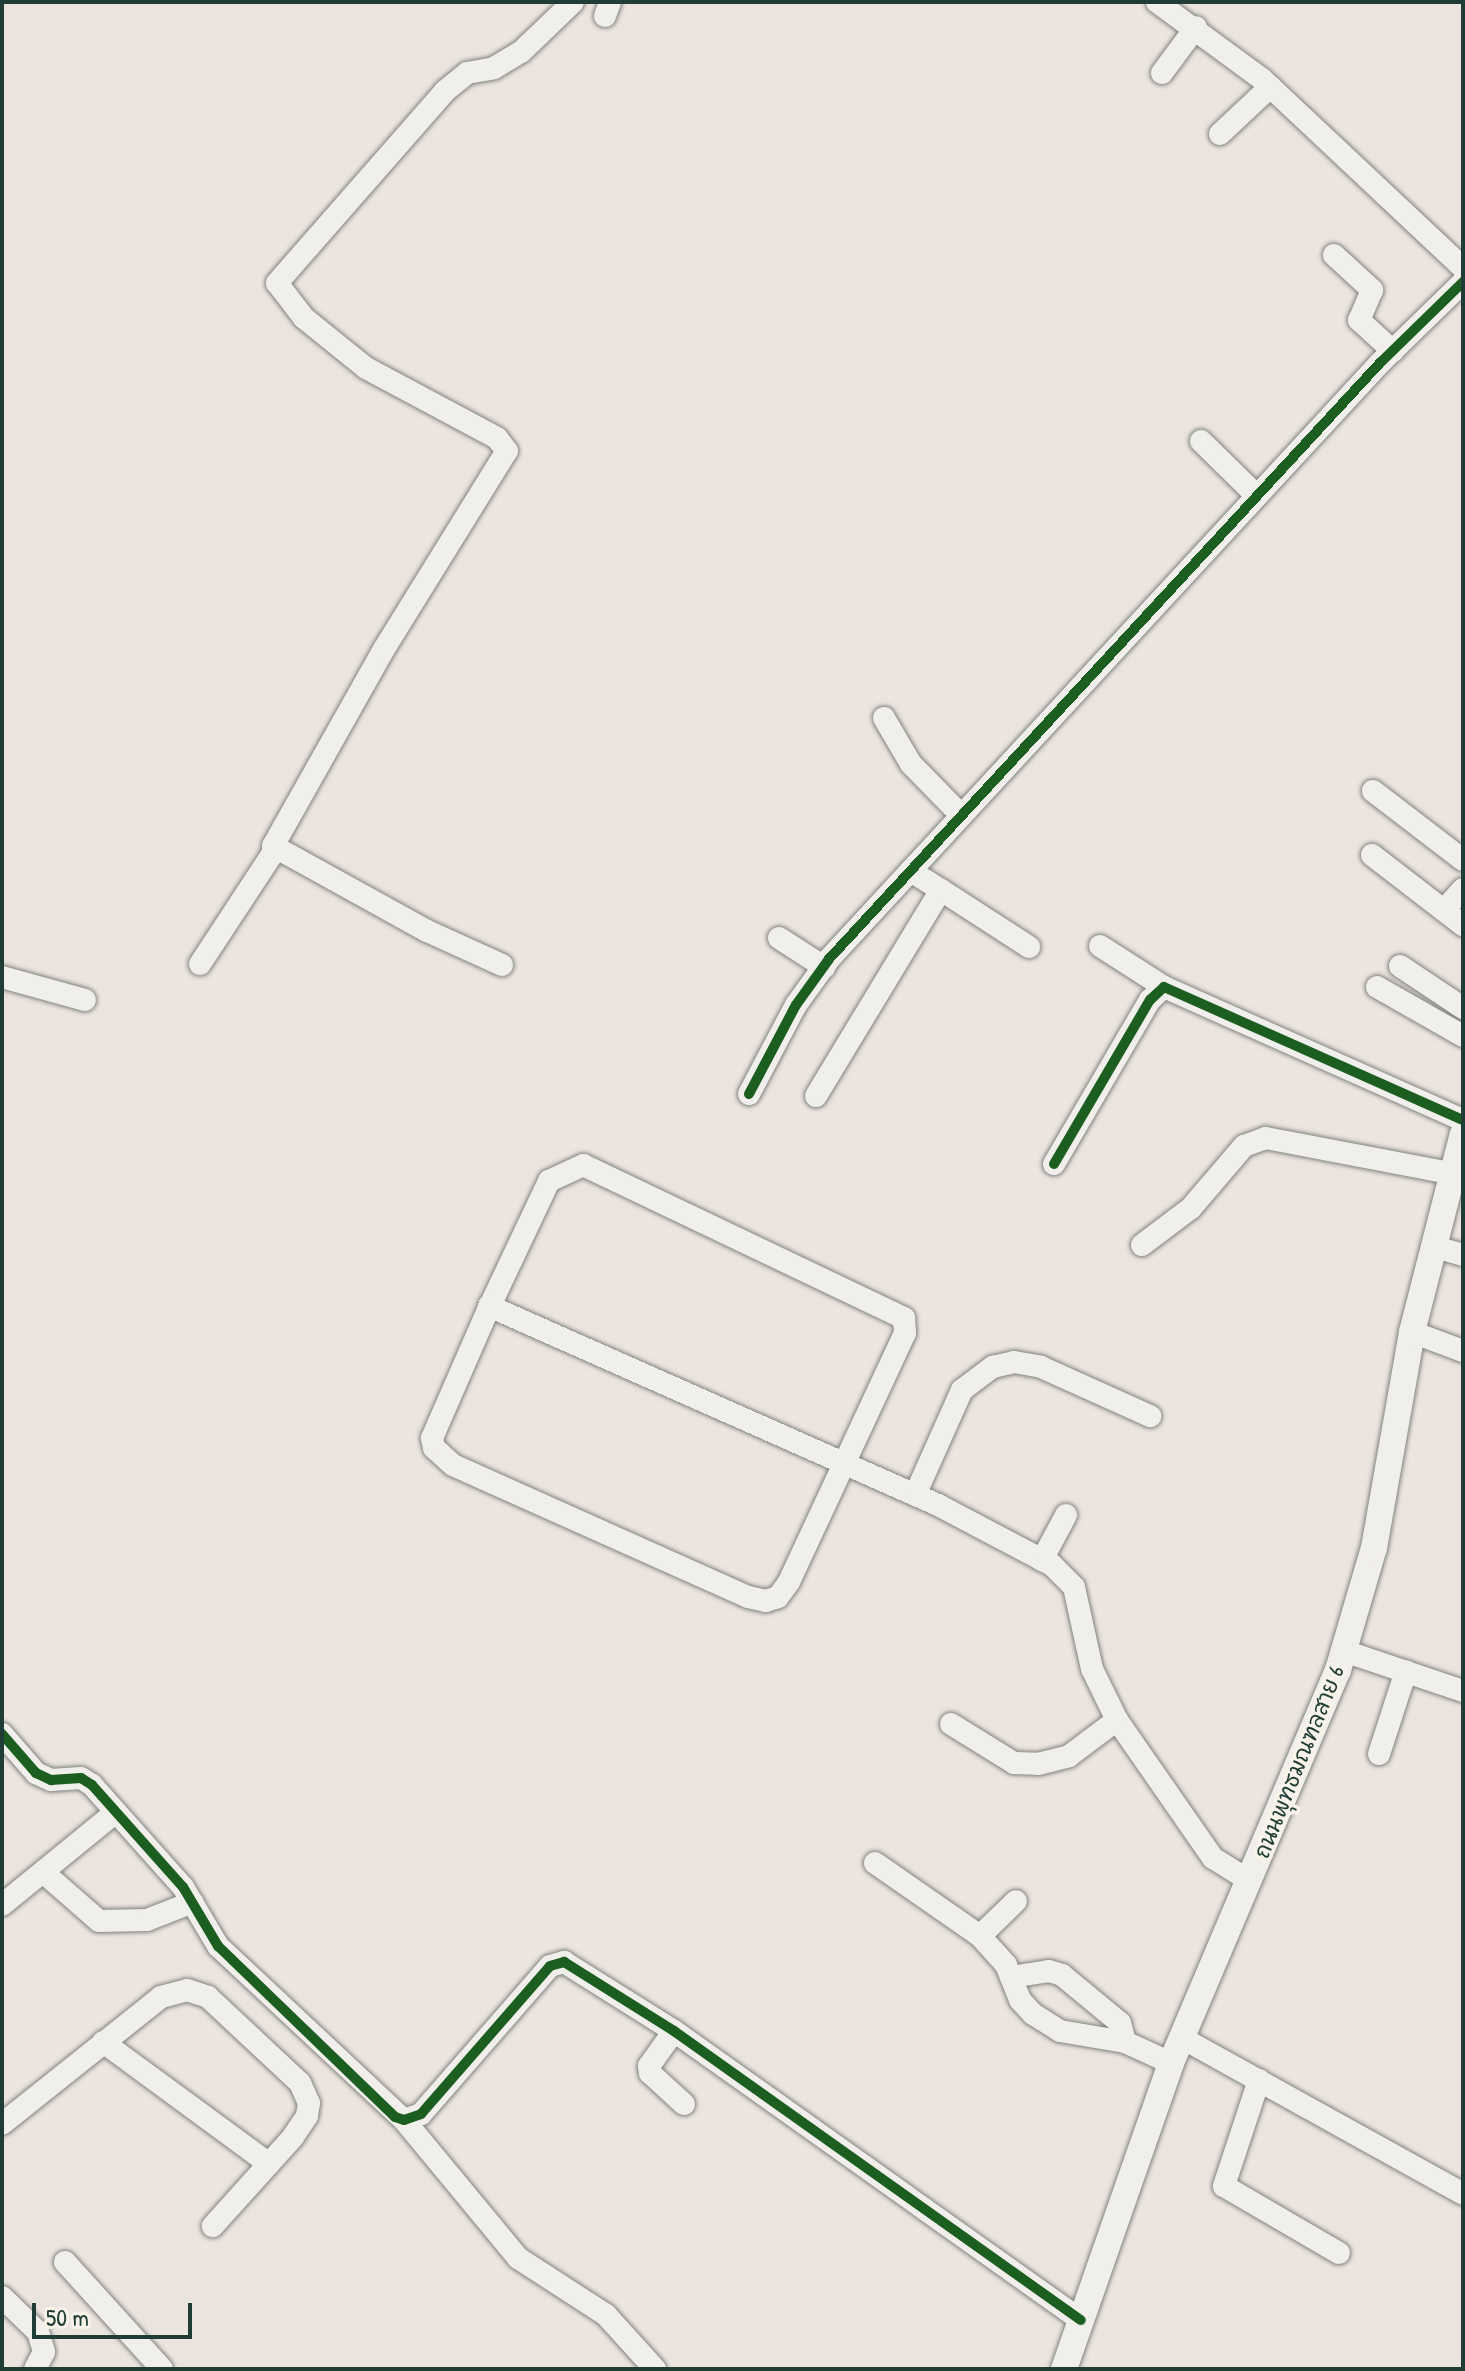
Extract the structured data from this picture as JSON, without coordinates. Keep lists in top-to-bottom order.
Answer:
{
  "streets": {
    "main road": ["ถนนพุทธมณฑลสาย 6"]
  },
  "scale_bar": "50 m"
}
